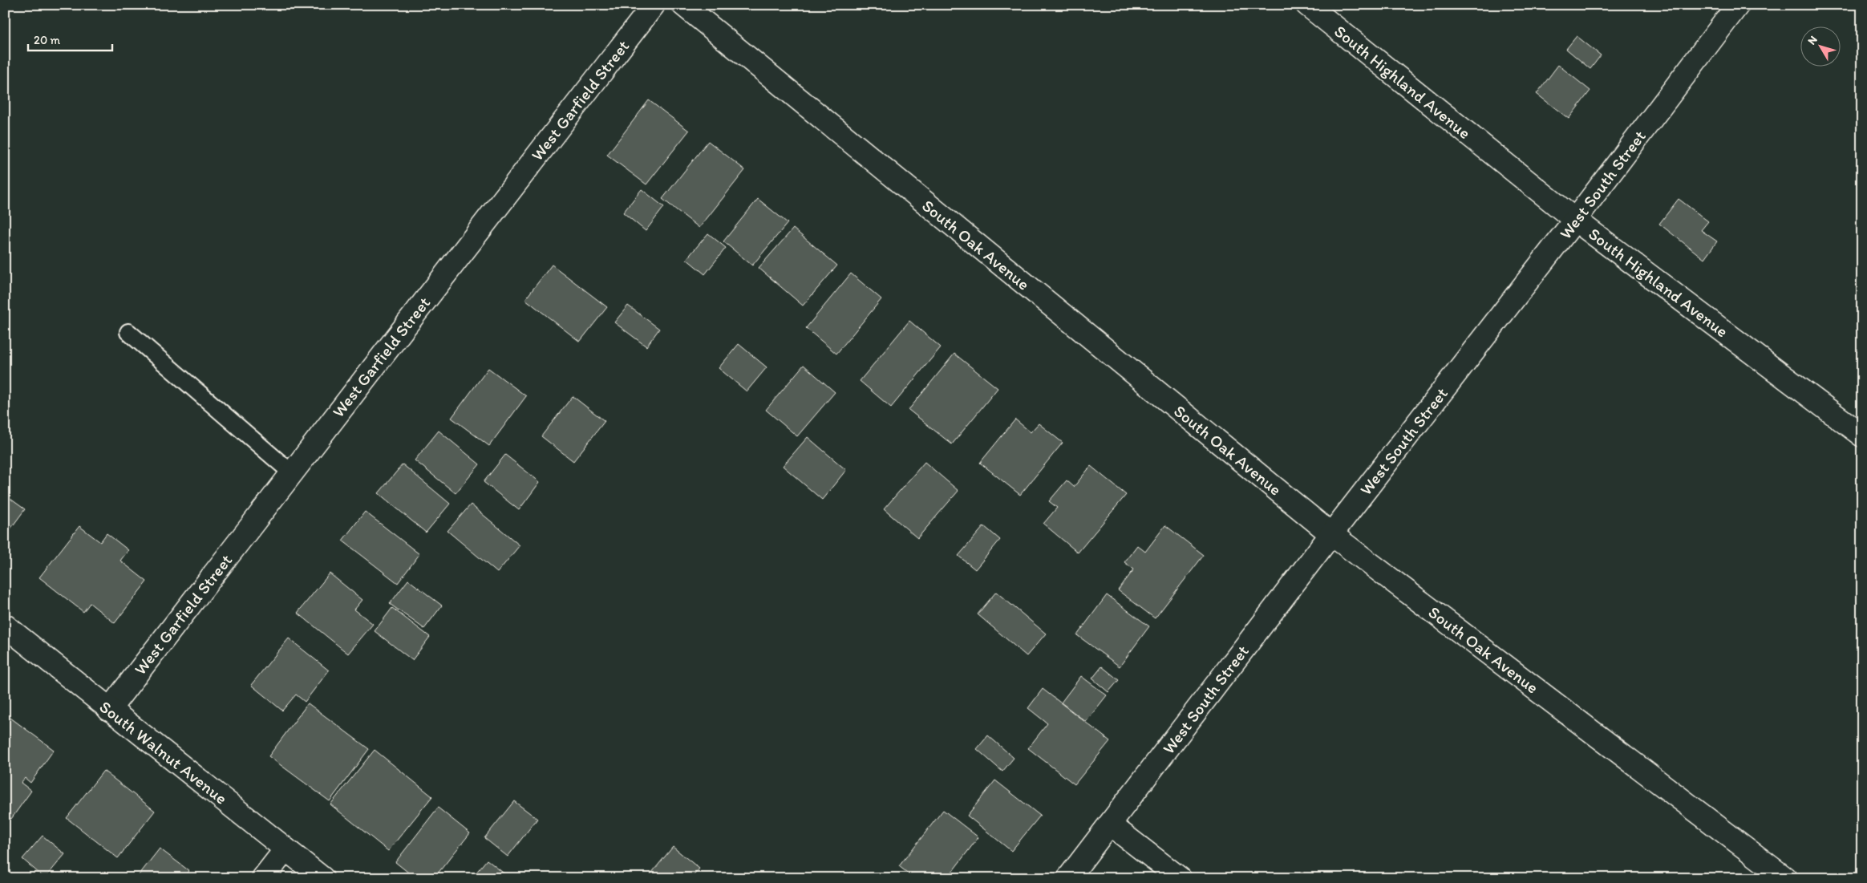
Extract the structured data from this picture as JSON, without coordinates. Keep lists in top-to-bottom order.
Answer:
{
  "streets": {
    "street": [
      "South Highland Avenue",
      "West Garfield Street",
      "West South Street",
      "South Oak Avenue",
      "South Walnut Avenue"
    ]
  },
  "crossings": [
    ["South Highland Avenue", "West South Street"],
    ["West Garfield Street", "South Walnut Avenue"],
    ["West South Street", "South Oak Avenue"]
  ],
  "scale_bar": "20 m",
  "north": "top left"
}
